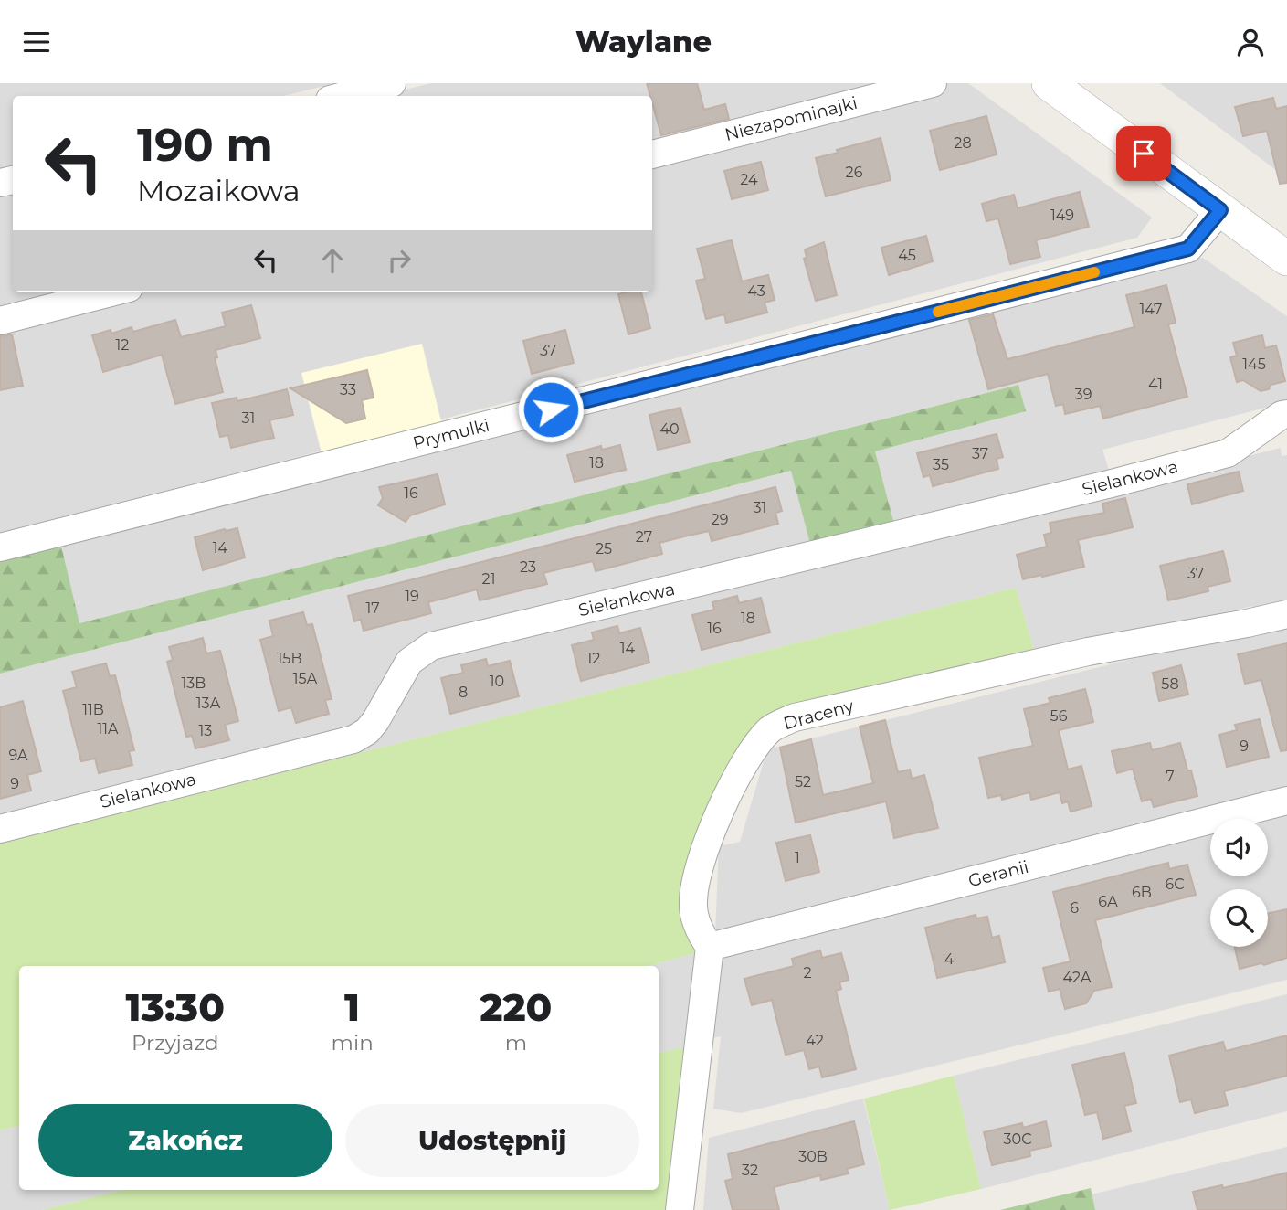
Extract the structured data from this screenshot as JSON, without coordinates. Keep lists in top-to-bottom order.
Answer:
{
  "streets": {
    "street": [
      "Niezapominajki",
      "Prymulki",
      "Sielankowa",
      "Draceny",
      "Geranii"
    ]
  },
  "crossings": [
    ["Draceny", "Geranii"]
  ],
  "house_numbers": [
    "28",
    "26",
    "24",
    "149",
    "45",
    "43",
    "147",
    "12",
    "37",
    "145",
    "41",
    "33",
    "39",
    "31",
    "40",
    "37",
    "18",
    "35",
    "16",
    "31",
    "29",
    "27",
    "14",
    "25",
    "23",
    "37",
    "21",
    "19",
    "17",
    "18",
    "16",
    "14",
    "15B",
    "12",
    "15A",
    "10",
    "13B",
    "58",
    "8",
    "13A",
    "11B",
    "56",
    "11A",
    "13",
    "9",
    "9A",
    "7",
    "52",
    "9",
    "1",
    "6C",
    "6B",
    "6A",
    "6",
    "4",
    "2",
    "42A",
    "42",
    "30C",
    "30B",
    "32"
  ],
  "page": {
    "header": "Waylane",
    "turn": ["190 m", "Mozaikowa"],
    "eta": [
      "13:30",
      "Przyjazd",
      "1",
      "min",
      "220",
      "m"
    ],
    "buttons": ["Zakończ", "Udostępnij"]
  }
}
